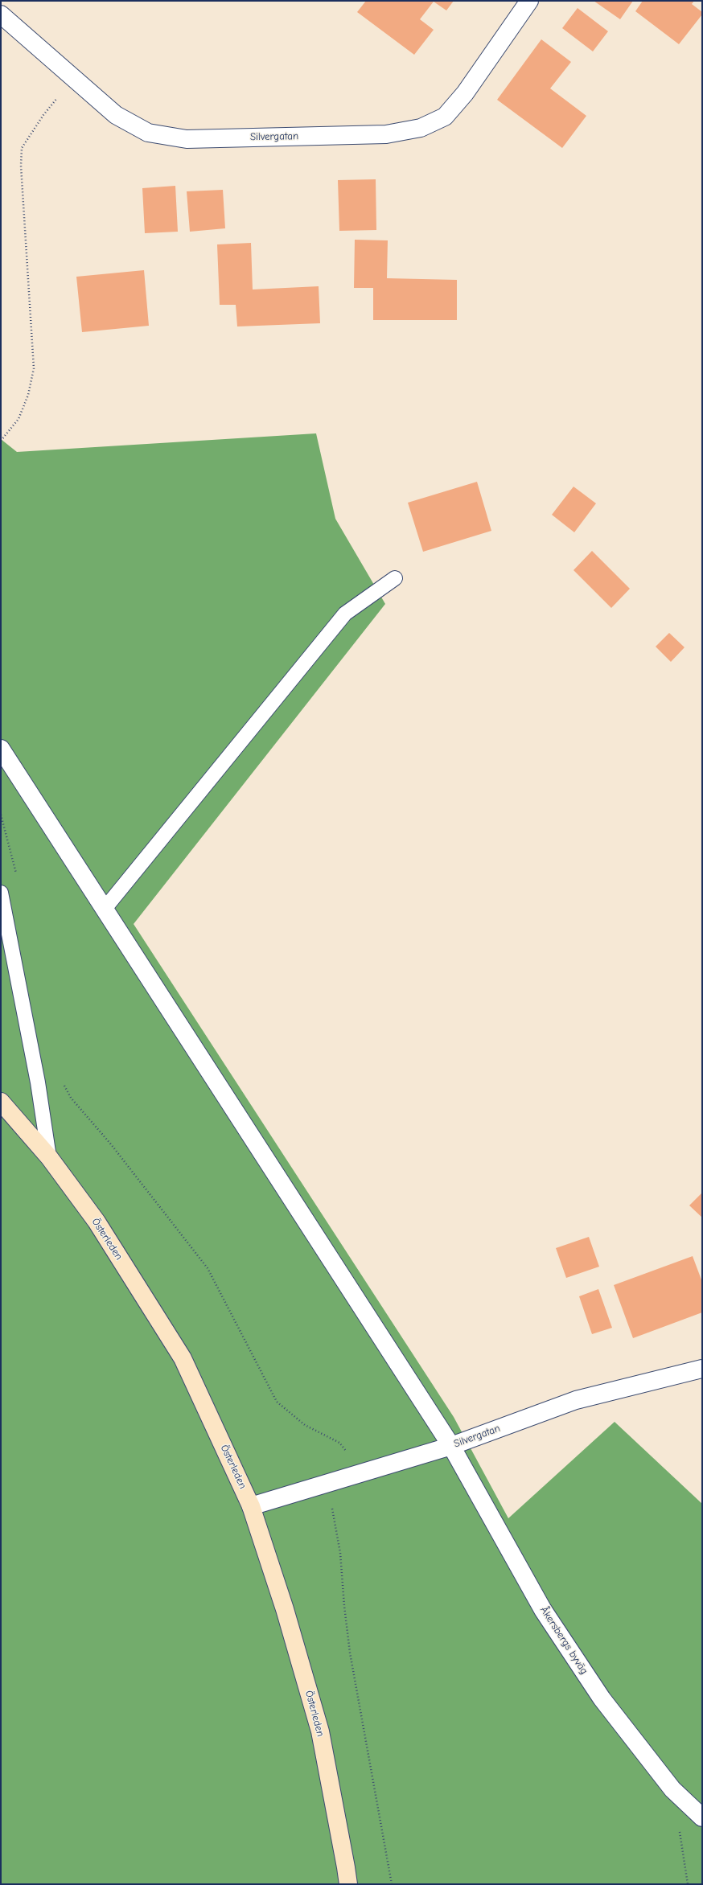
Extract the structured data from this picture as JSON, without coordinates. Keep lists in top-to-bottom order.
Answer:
{
  "streets": {
    "street": ["Silvergatan", "Österleden", "Åkersbergs byväg"]
  },
  "crossings": [
    ["Silvergatan", "Österleden"],
    ["Silvergatan", "Åkersbergs byväg"]
  ]
}
